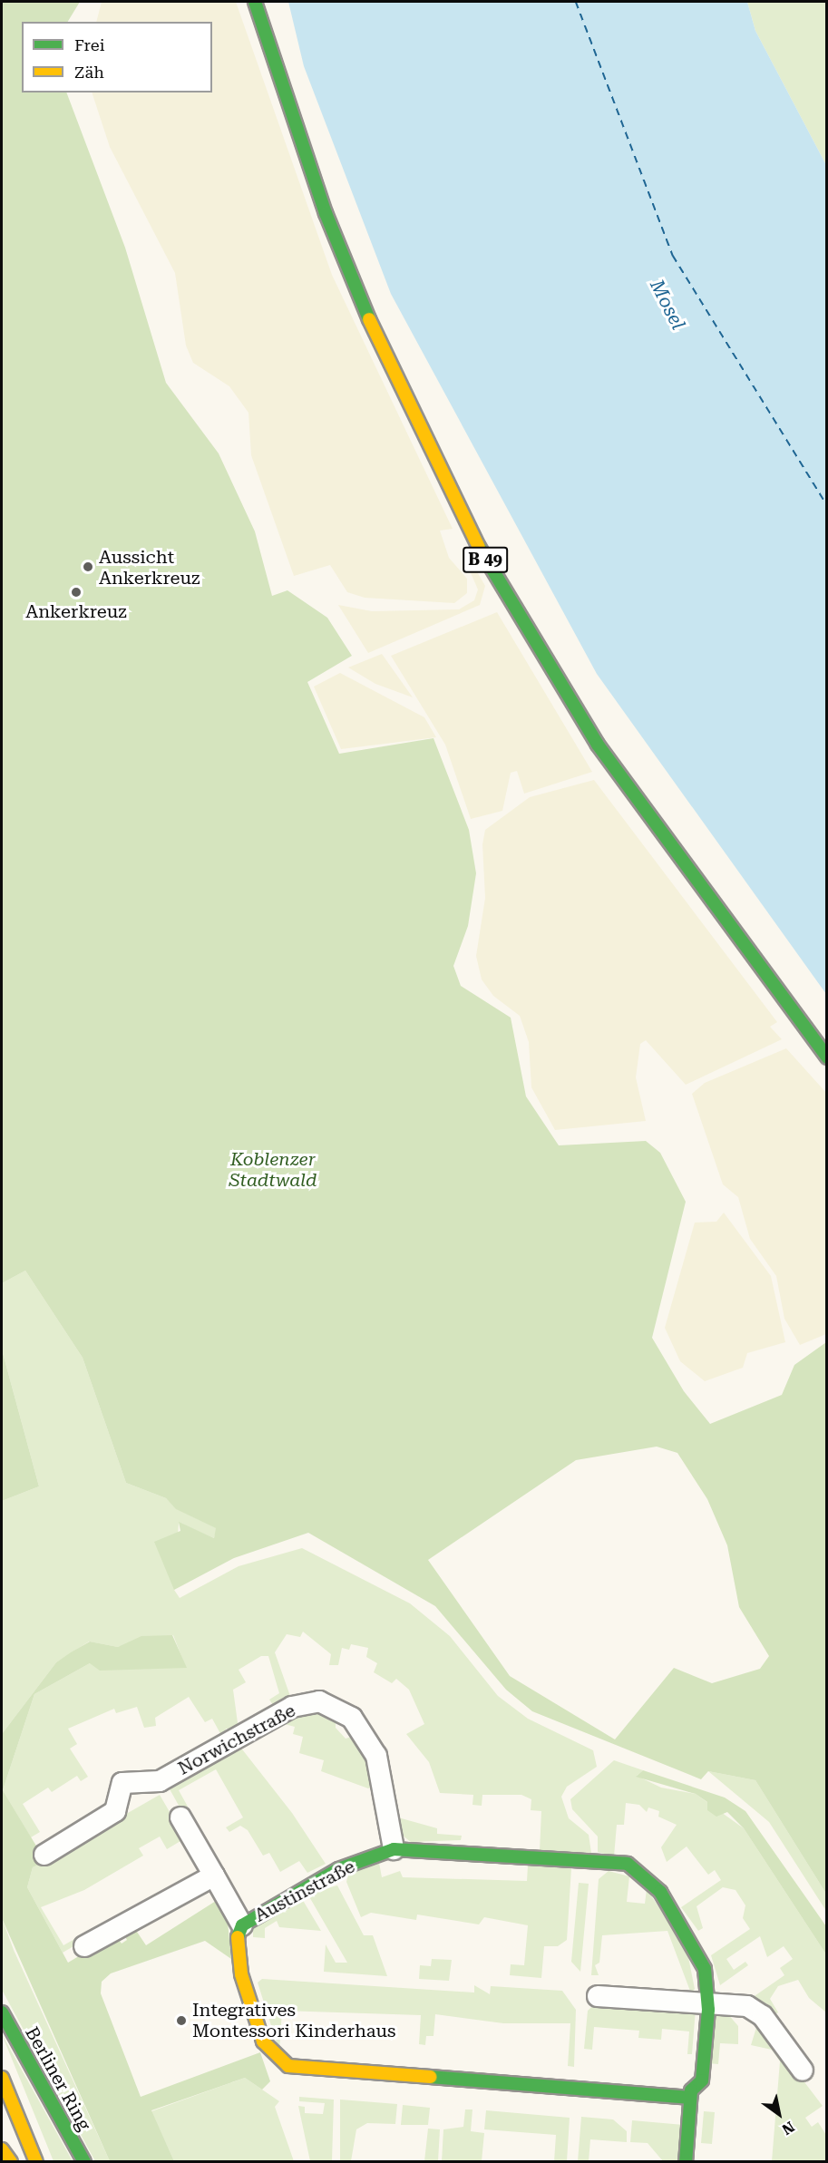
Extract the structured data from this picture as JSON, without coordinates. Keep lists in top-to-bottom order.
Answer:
{
  "streets": {
    "street": [
      "B 49",
      "Norwichstraße",
      "Austinstraße",
      "Berliner Ring"
    ]
  },
  "crossings": [
    ["Norwichstraße", "Austinstraße"]
  ],
  "water": ["Mosel"],
  "parks": ["Koblenzer Stadtwald"],
  "places": ["Aussicht Ankerkreuz", "Ankerkreuz", "Integratives Montessori Kinderhaus"],
  "legend": ["Frei", "Zäh"],
  "north": "bottom right"
}
